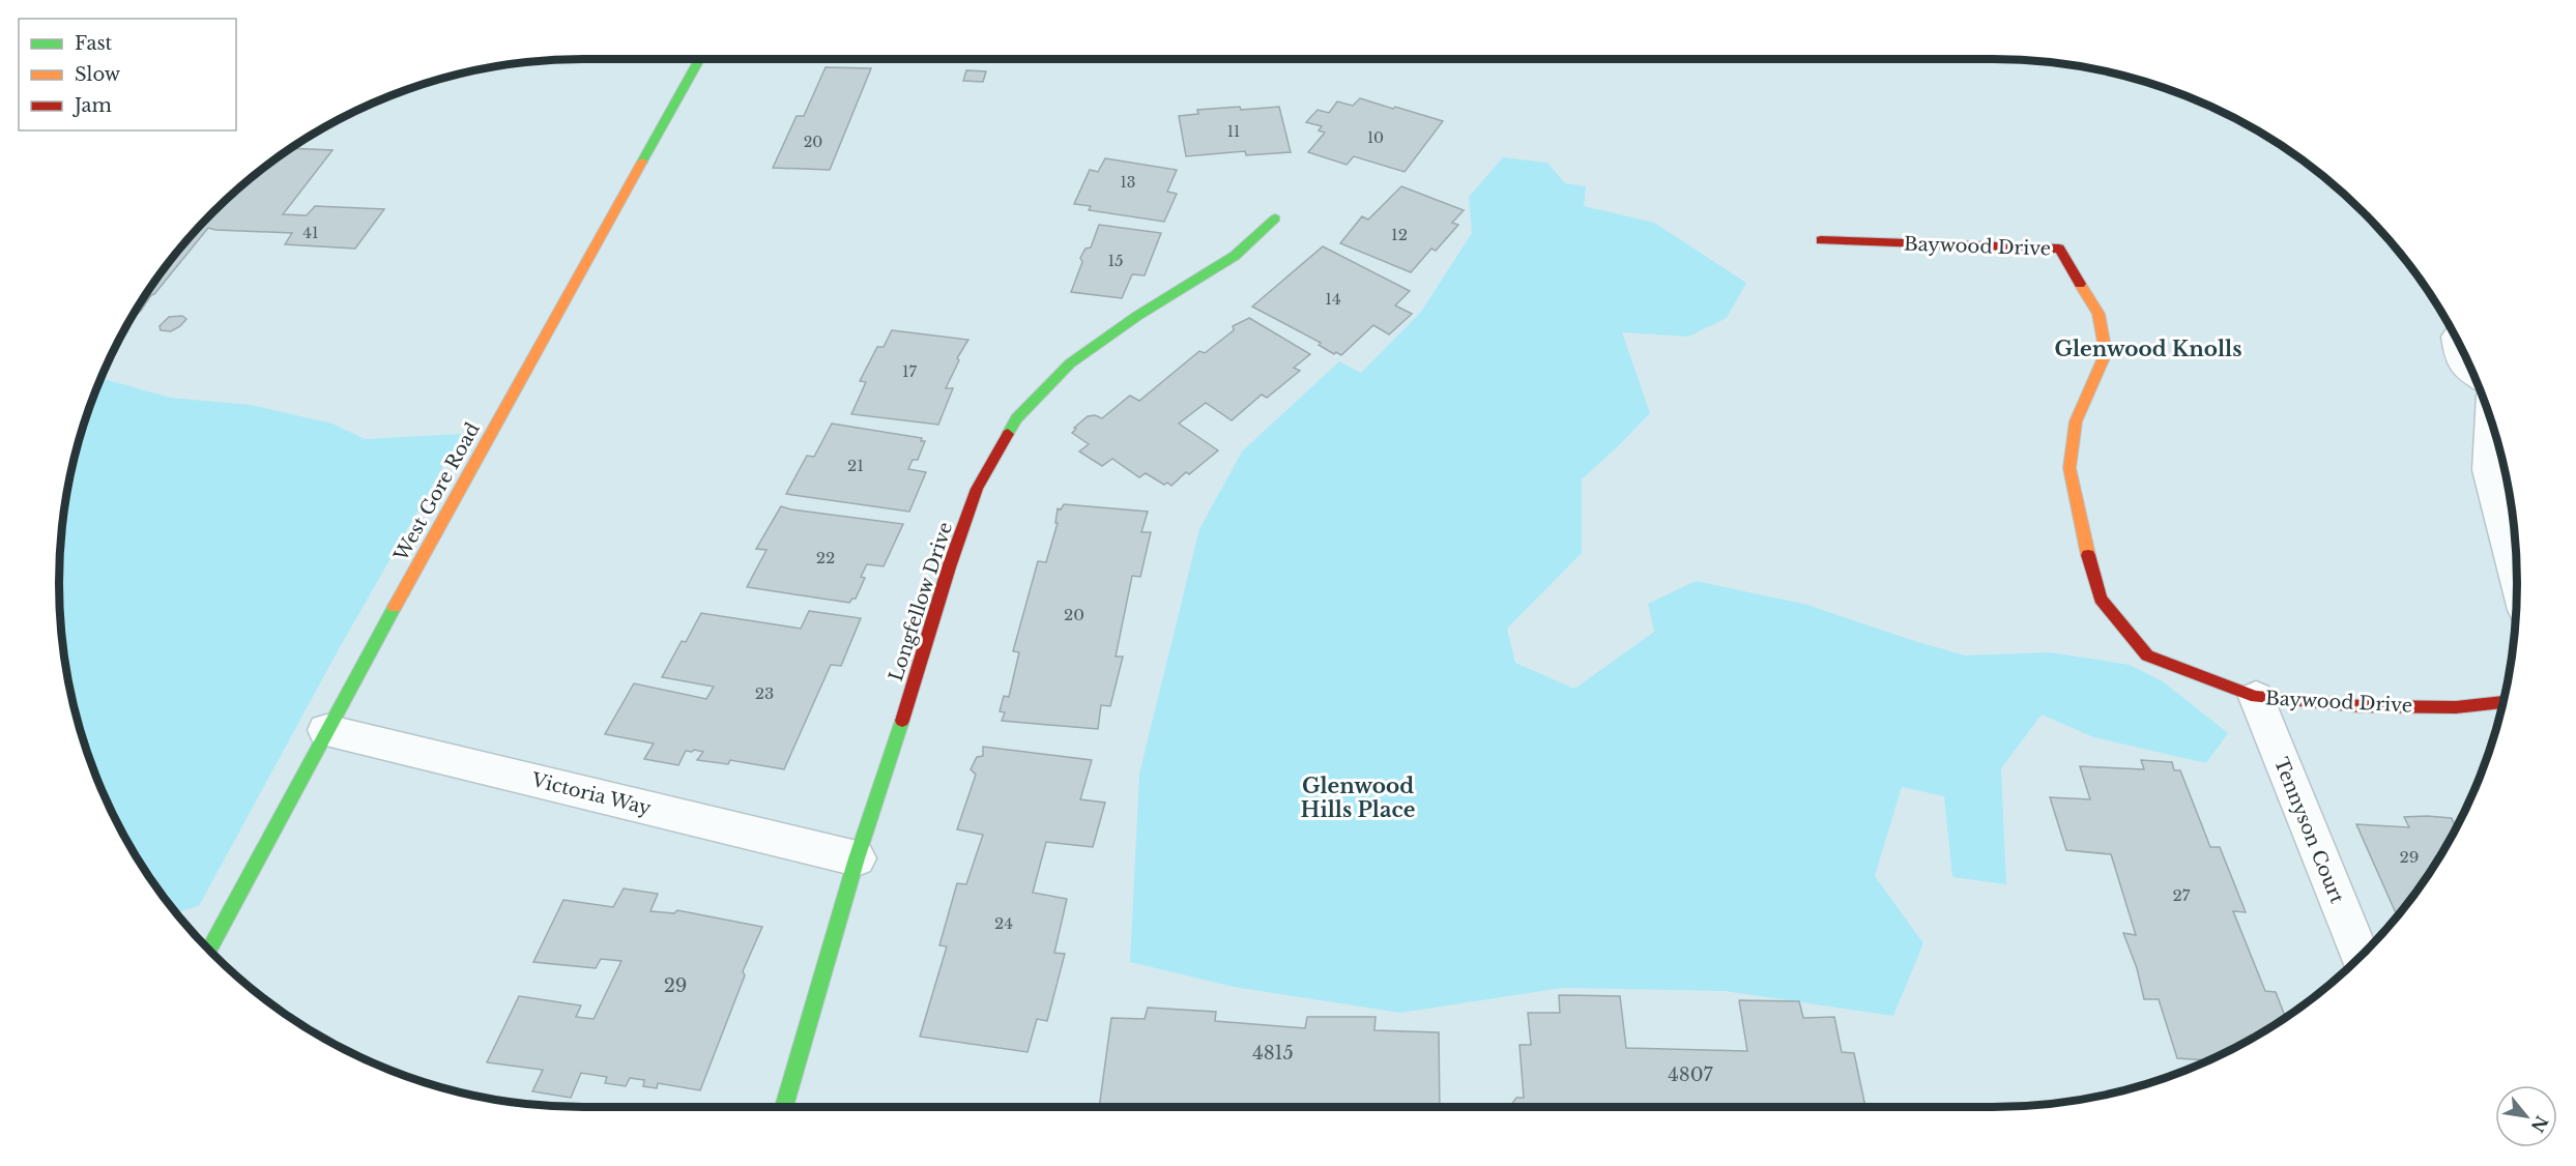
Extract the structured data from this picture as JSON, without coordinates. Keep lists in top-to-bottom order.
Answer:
{
  "streets": {
    "street": [
      "Baywood Drive",
      "West Gore Road",
      "Longfellow Drive",
      "Victoria Way",
      "Tennyson Court"
    ]
  },
  "crossings": [
    ["Baywood Drive", "Tennyson Court"],
    ["West Gore Road", "Victoria Way"],
    ["Longfellow Drive", "Victoria Way"]
  ],
  "districts": ["Glenwood Knolls", "Glenwood Hills Place"],
  "house_numbers": [
    "11",
    "10",
    "20",
    "13",
    "41",
    "12",
    "15",
    "14",
    "17",
    "21",
    "22",
    "20",
    "23",
    "29",
    "27",
    "24",
    "29",
    "4815",
    "4807"
  ],
  "legend": ["Fast", "Slow", "Jam"],
  "north": "bottom right"
}
